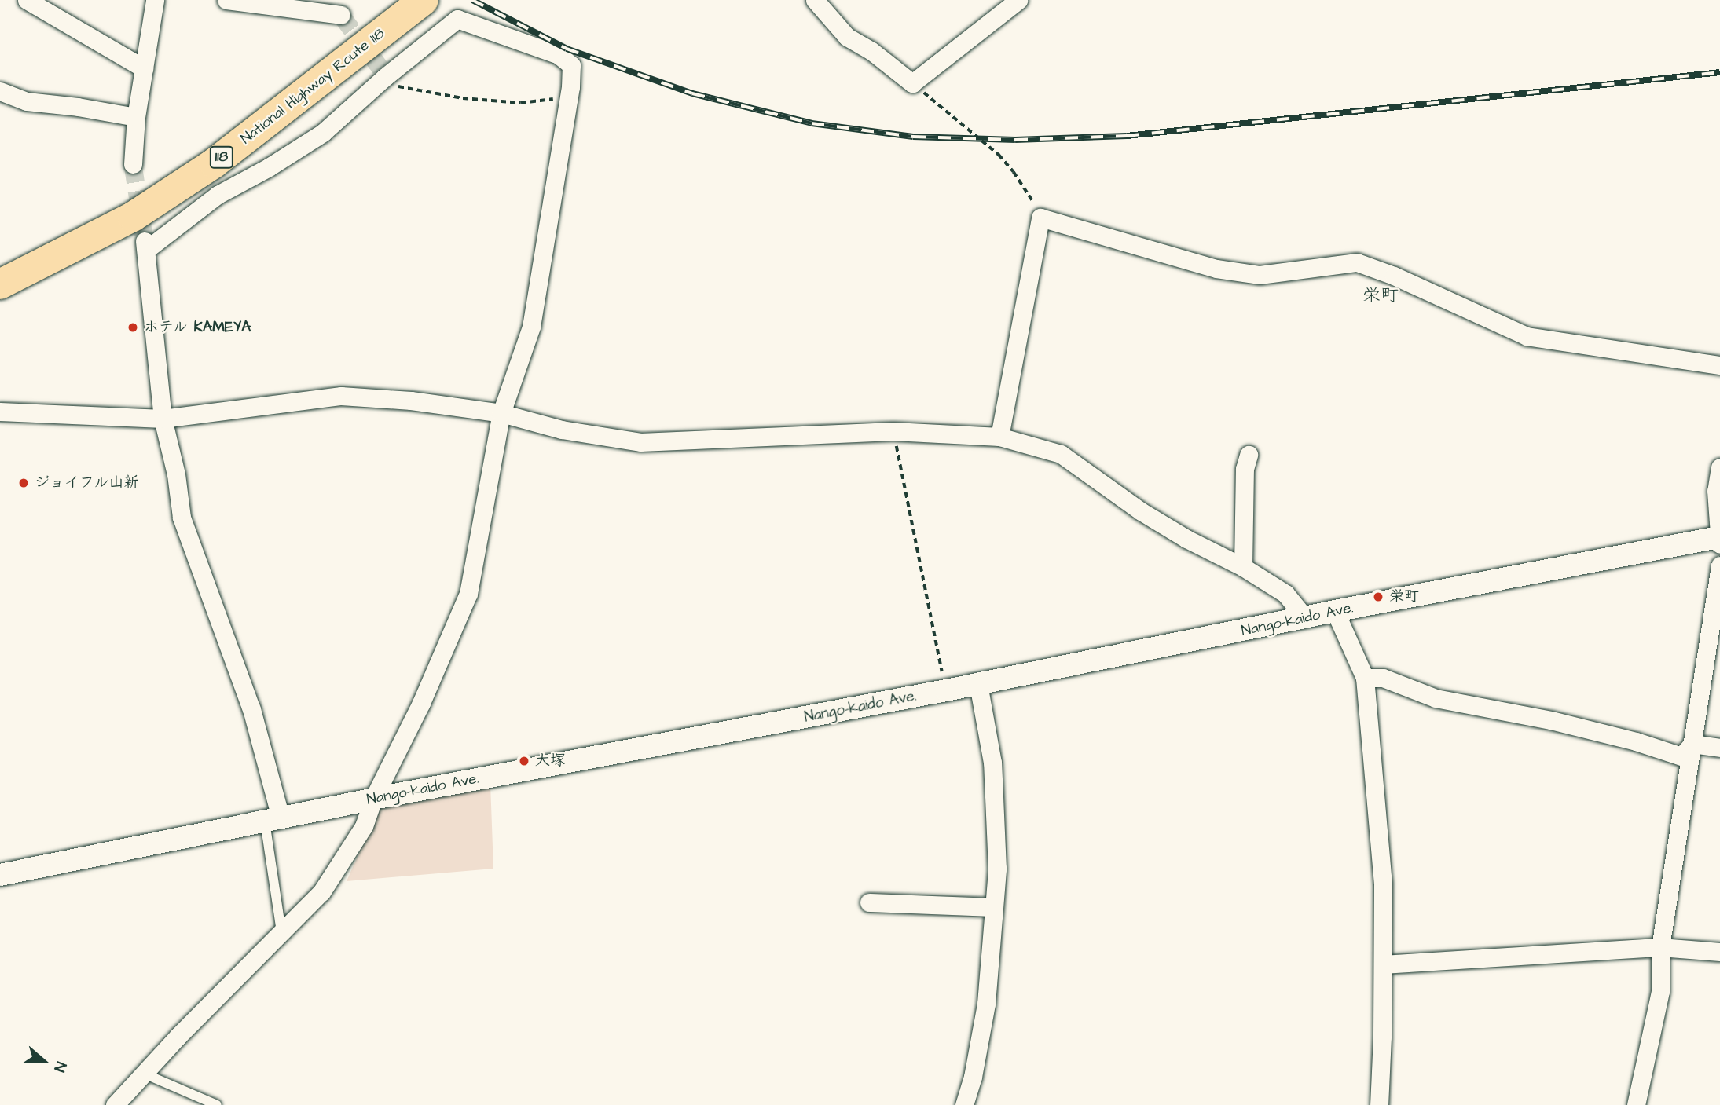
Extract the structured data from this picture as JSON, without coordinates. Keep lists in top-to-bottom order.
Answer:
{
  "streets": {
    "highway": ["National Highway Route 118", "118"],
    "street": ["Nango-kaido Ave."]
  },
  "districts": ["栄町"],
  "places": [
    "ホテル KAMEYA",
    "ジョイフル山新",
    "栄町",
    "大塚"
  ],
  "north": "right"
}
